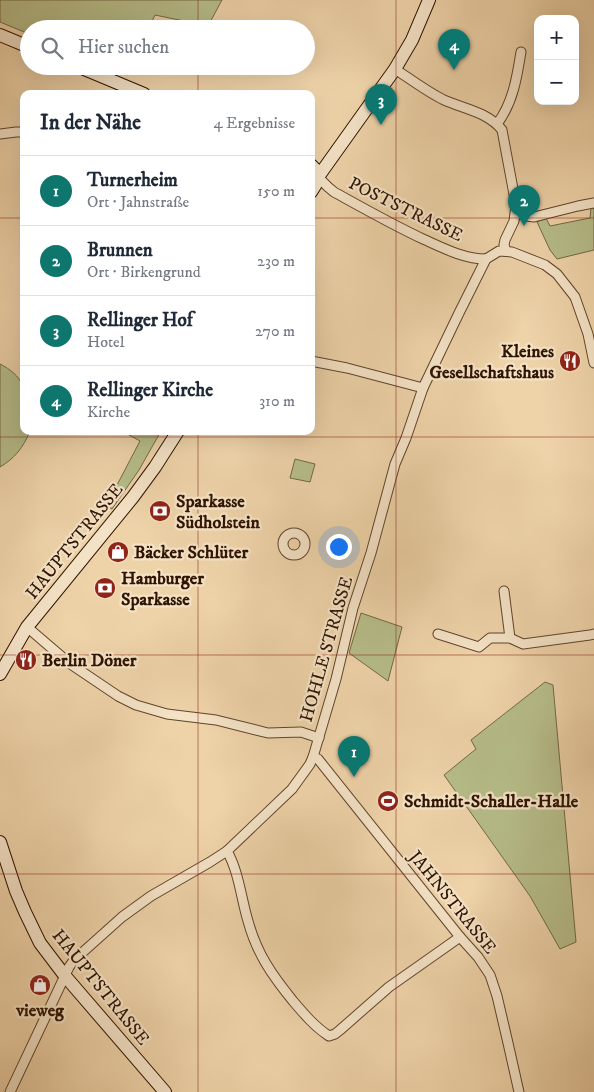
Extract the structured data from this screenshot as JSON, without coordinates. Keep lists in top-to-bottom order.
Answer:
{
  "streets": {
    "main road": ["HAUPTSTRASSE"],
    "street": ["POSTSTRASSE", "HOHLE STRASSE", "JAHNSTRASSE"]
  },
  "crossings": [
    ["POSTSTRASSE", "HOHLE STRASSE"],
    ["HAUPTSTRASSE", "HOHLE STRASSE"],
    ["HOHLE STRASSE", "JAHNSTRASSE"]
  ],
  "places": {
    "restaurant": ["Kleines Gesellschaftshaus", "Berlin Döner"],
    "bank": ["Sparkasse Südholstein", "Hamburger Sparkasse"],
    "shop": ["Bäcker Schlüter", "vieweg"],
    "sports": ["Schmidt-Schaller-Halle"]
  },
  "page": {
    "map_buttons": ["+", "−"],
    "search": "Hier suchen",
    "pins": [
      "4",
      "3",
      "2",
      "1"
    ],
    "heading": ["In der Nähe", "4 Ergebnisse"],
    "list": [
      {
        "mark": "1",
        "name": "Turnerheim",
        "note": "Ort · Jahnstraße",
        "value": "150 m"
      },
      {
        "mark": "2",
        "name": "Brunnen",
        "note": "Ort · Birkengrund",
        "value": "230 m"
      },
      {
        "mark": "3",
        "name": "Rellinger Hof",
        "note": "Hotel",
        "value": "270 m"
      },
      {
        "mark": "4",
        "name": "Rellinger Kirche",
        "note": "Kirche",
        "value": "310 m"
      }
    ]
  }
}
